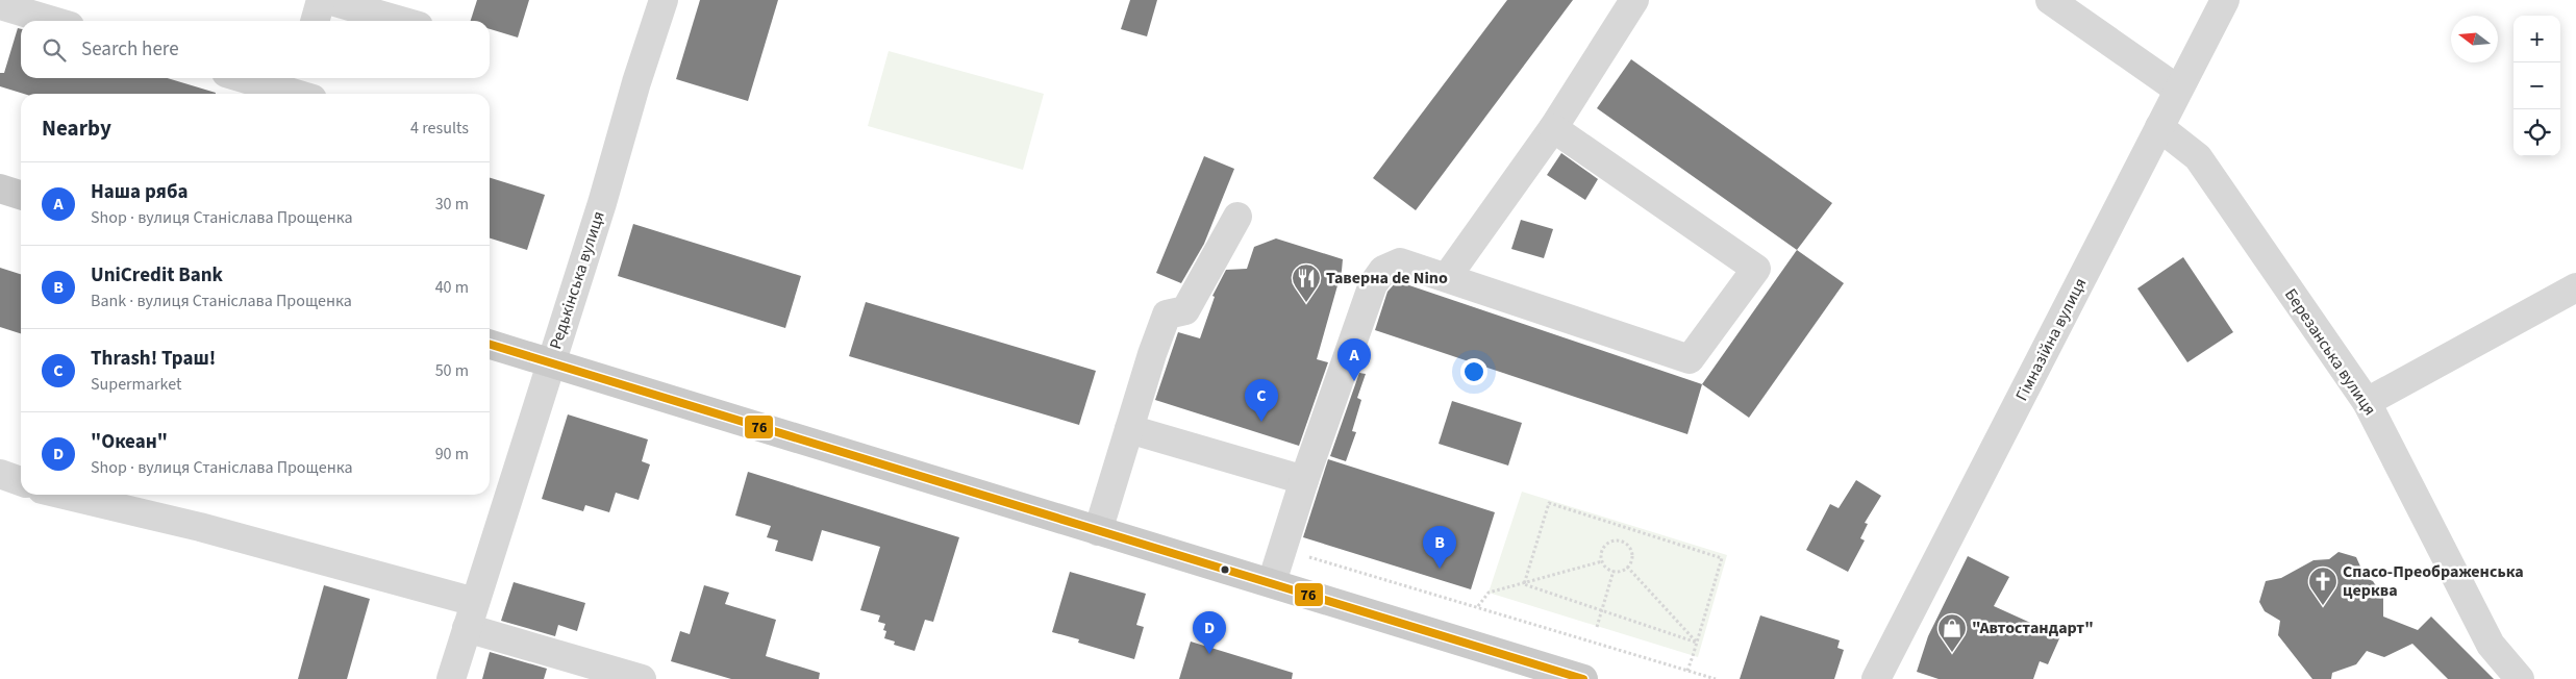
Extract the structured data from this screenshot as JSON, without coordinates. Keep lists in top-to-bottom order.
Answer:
{
  "streets": {
    "street": ["Редькінська вулиця", "Гімназійна вулиця", "Березанська вулиця"]
  },
  "crossings": [
    ["Гімназійна вулиця", "Березанська вулиця"]
  ],
  "places": {
    "restaurant": ["Таверна de Nino"],
    "church": ["Спасо-Преображенська церква"],
    "shop": ["\"Автостандарт\""]
  },
  "lines": ["transit line 76"],
  "north": "left",
  "page": {
    "map_buttons": ["+", "−"],
    "search": "Search here",
    "heading": ["Nearby", "4 results"],
    "list": [
      {
        "mark": "A",
        "name": "Наша ряба",
        "note": "Shop · вулиця Станіслава Прощенка",
        "value": "30 m"
      },
      {
        "mark": "B",
        "name": "UniCredit Bank",
        "note": "Bank · вулиця Станіслава Прощенка",
        "value": "40 m"
      },
      {
        "mark": "C",
        "name": "Thrash! Траш!",
        "note": "Supermarket",
        "value": "50 m"
      },
      {
        "mark": "D",
        "name": "\"Океан\"",
        "note": "Shop · вулиця Станіслава Прощенка",
        "value": "90 m"
      }
    ],
    "pins": [
      "A",
      "C",
      "B",
      "D"
    ]
  }
}
